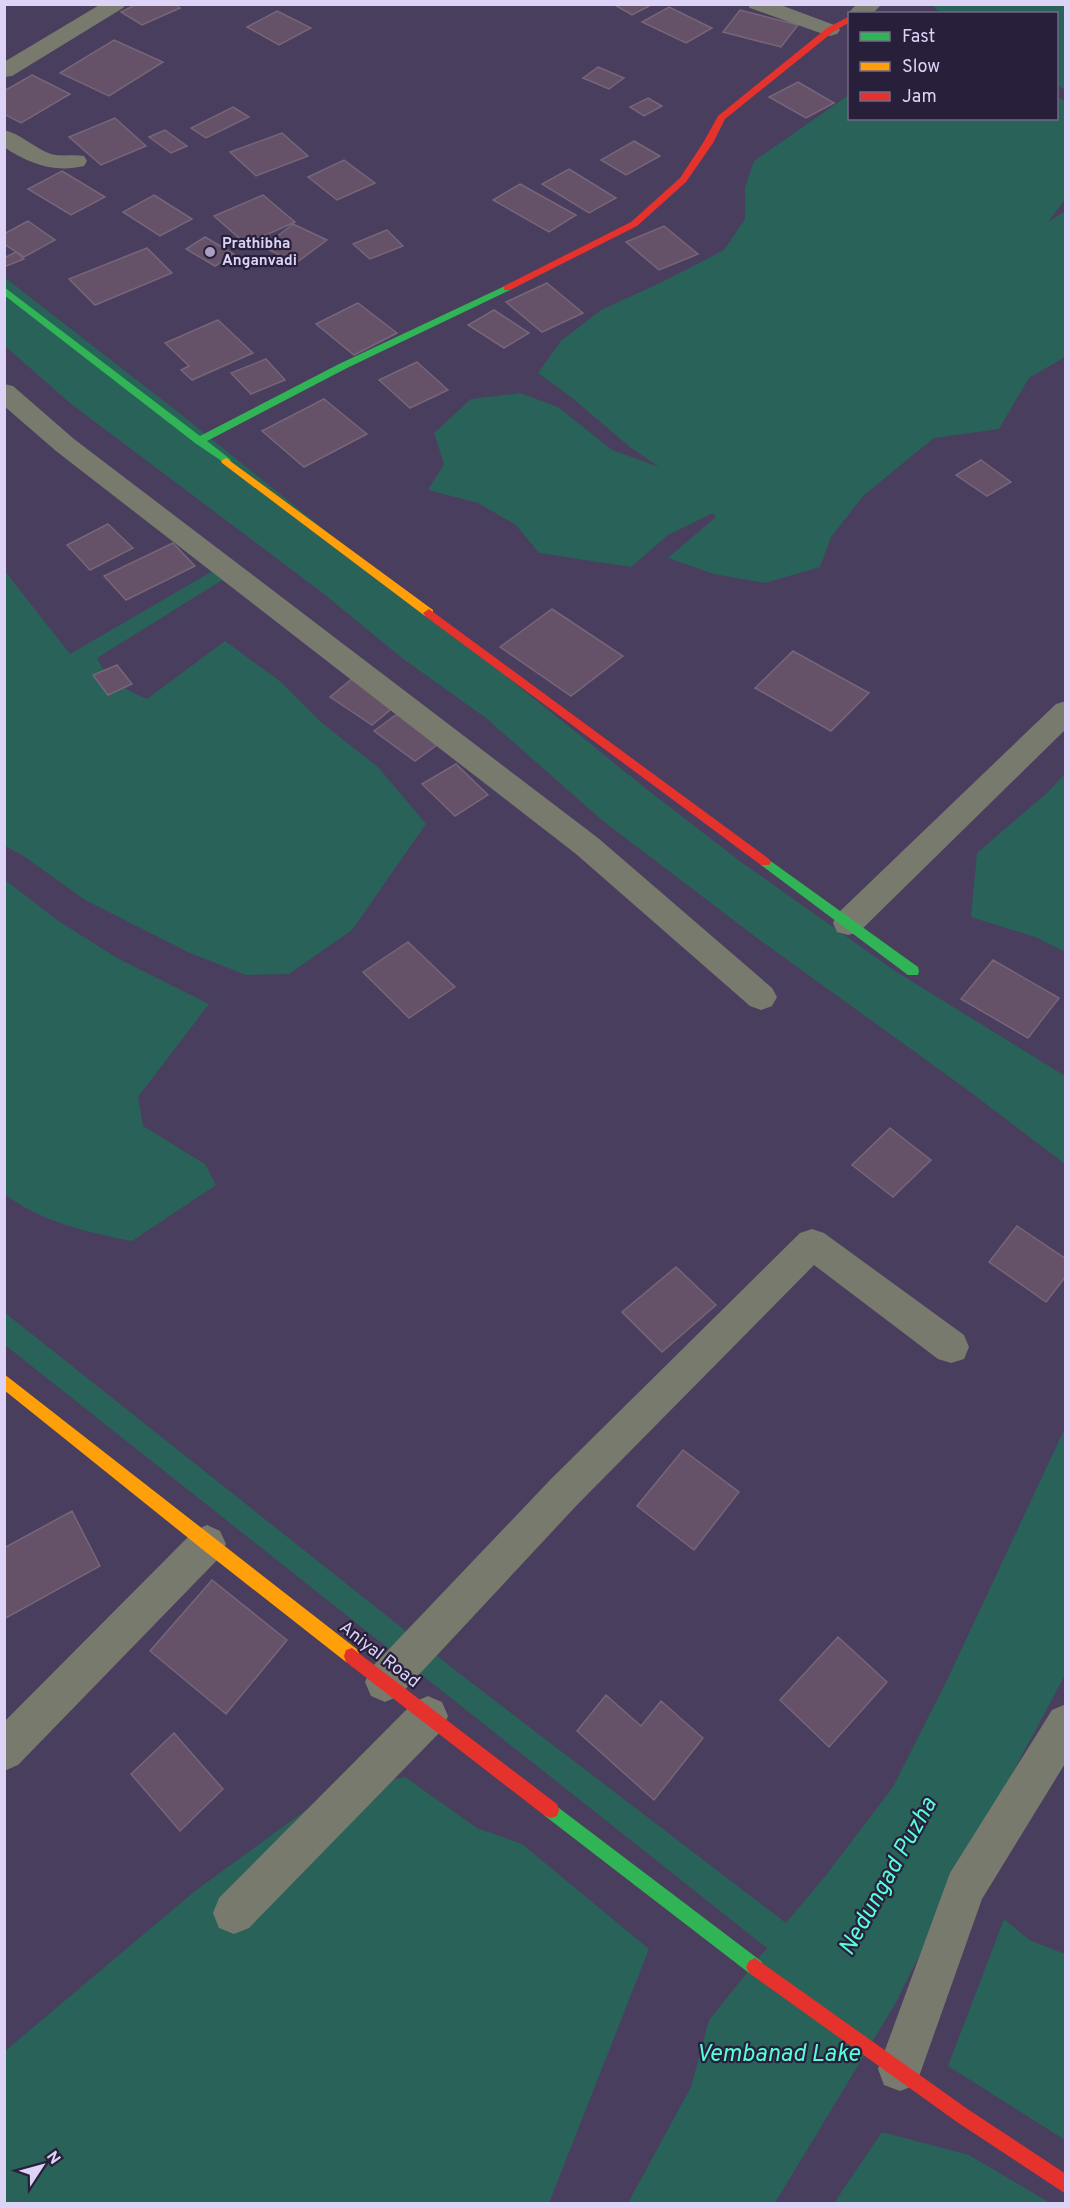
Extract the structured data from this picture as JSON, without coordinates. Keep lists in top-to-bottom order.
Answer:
{
  "streets": {
    "street": ["Aniyal Road"]
  },
  "water": ["Nedungad Puzha", "Vembanad Lake"],
  "places": ["Prathibha Anganvadi"],
  "legend": ["Fast", "Slow", "Jam"],
  "north": "top right"
}
